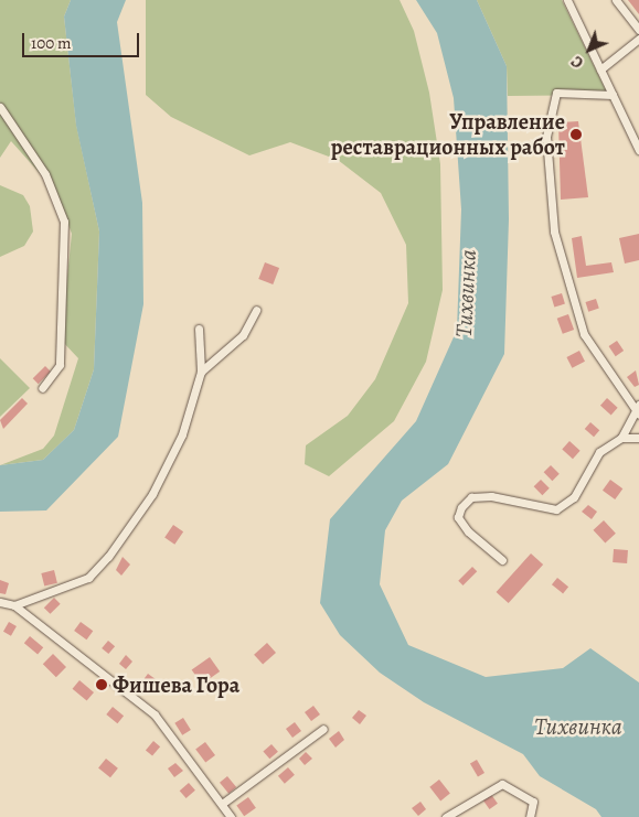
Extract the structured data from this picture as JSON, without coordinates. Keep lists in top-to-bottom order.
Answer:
{
  "water": ["Тихвинка"],
  "places": ["Управление реставрационных работ", "Фишева Гора"],
  "scale_bar": "100 m",
  "north": "bottom left"
}
